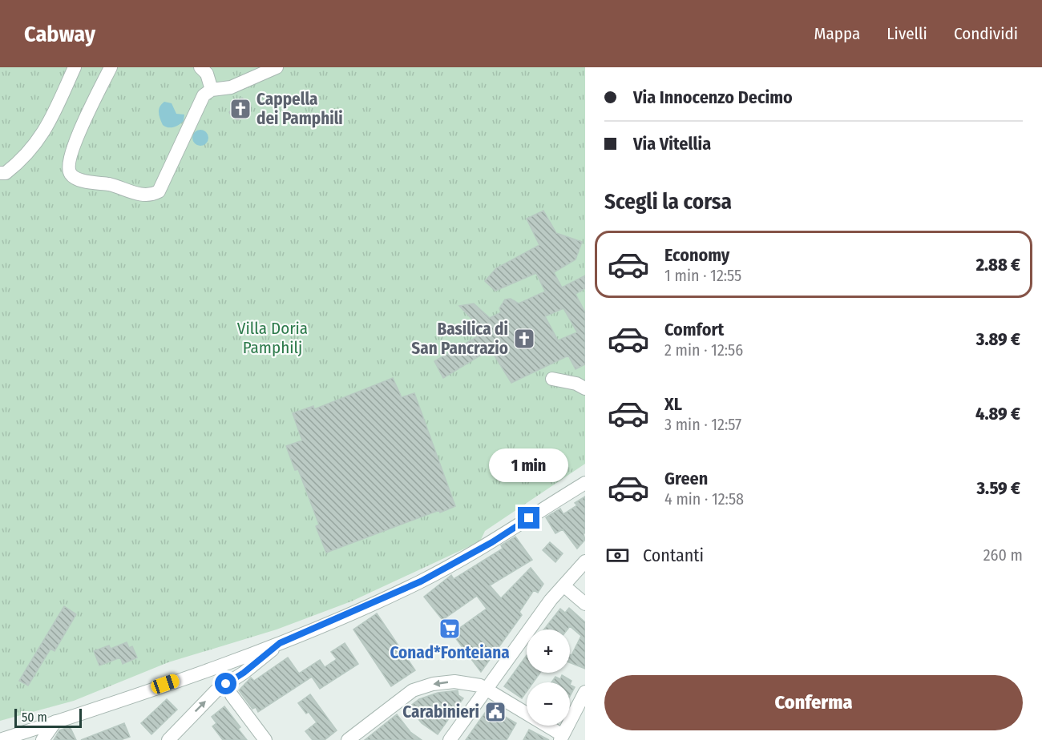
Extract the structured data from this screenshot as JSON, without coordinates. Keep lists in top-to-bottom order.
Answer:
{
  "parks": ["Villa Doria Pamphilj"],
  "places": {
    "church": ["Cappella dei Pamphili", "Basilica di San Pancrazio"],
    "supermarket": ["Conad*Fonteiana"],
    "public building": ["Carabinieri"]
  },
  "scale_bar": "50 m",
  "page": {
    "header": "Cabway",
    "nav": ["Mappa", "Livelli", "Condividi"],
    "banner": ["Via Innocenzo Decimo", "Via Vitellia"],
    "heading": "Scegli la corsa",
    "list": [
      {
        "name": "Economy",
        "note": "1 min · 12:55",
        "value": "2.88 €"
      },
      {
        "name": "Comfort",
        "note": "2 min · 12:56",
        "value": "3.89 €"
      },
      {
        "name": "XL",
        "note": "3 min · 12:57",
        "value": "4.89 €"
      },
      {
        "name": "Green",
        "note": "4 min · 12:58",
        "value": "3.59 €"
      }
    ],
    "bubble": "1 min",
    "pay": ["Contanti", "260 m"],
    "map_buttons": ["+", "−"],
    "buttons": "Conferma",
    "scale": "50 m"
  }
}
